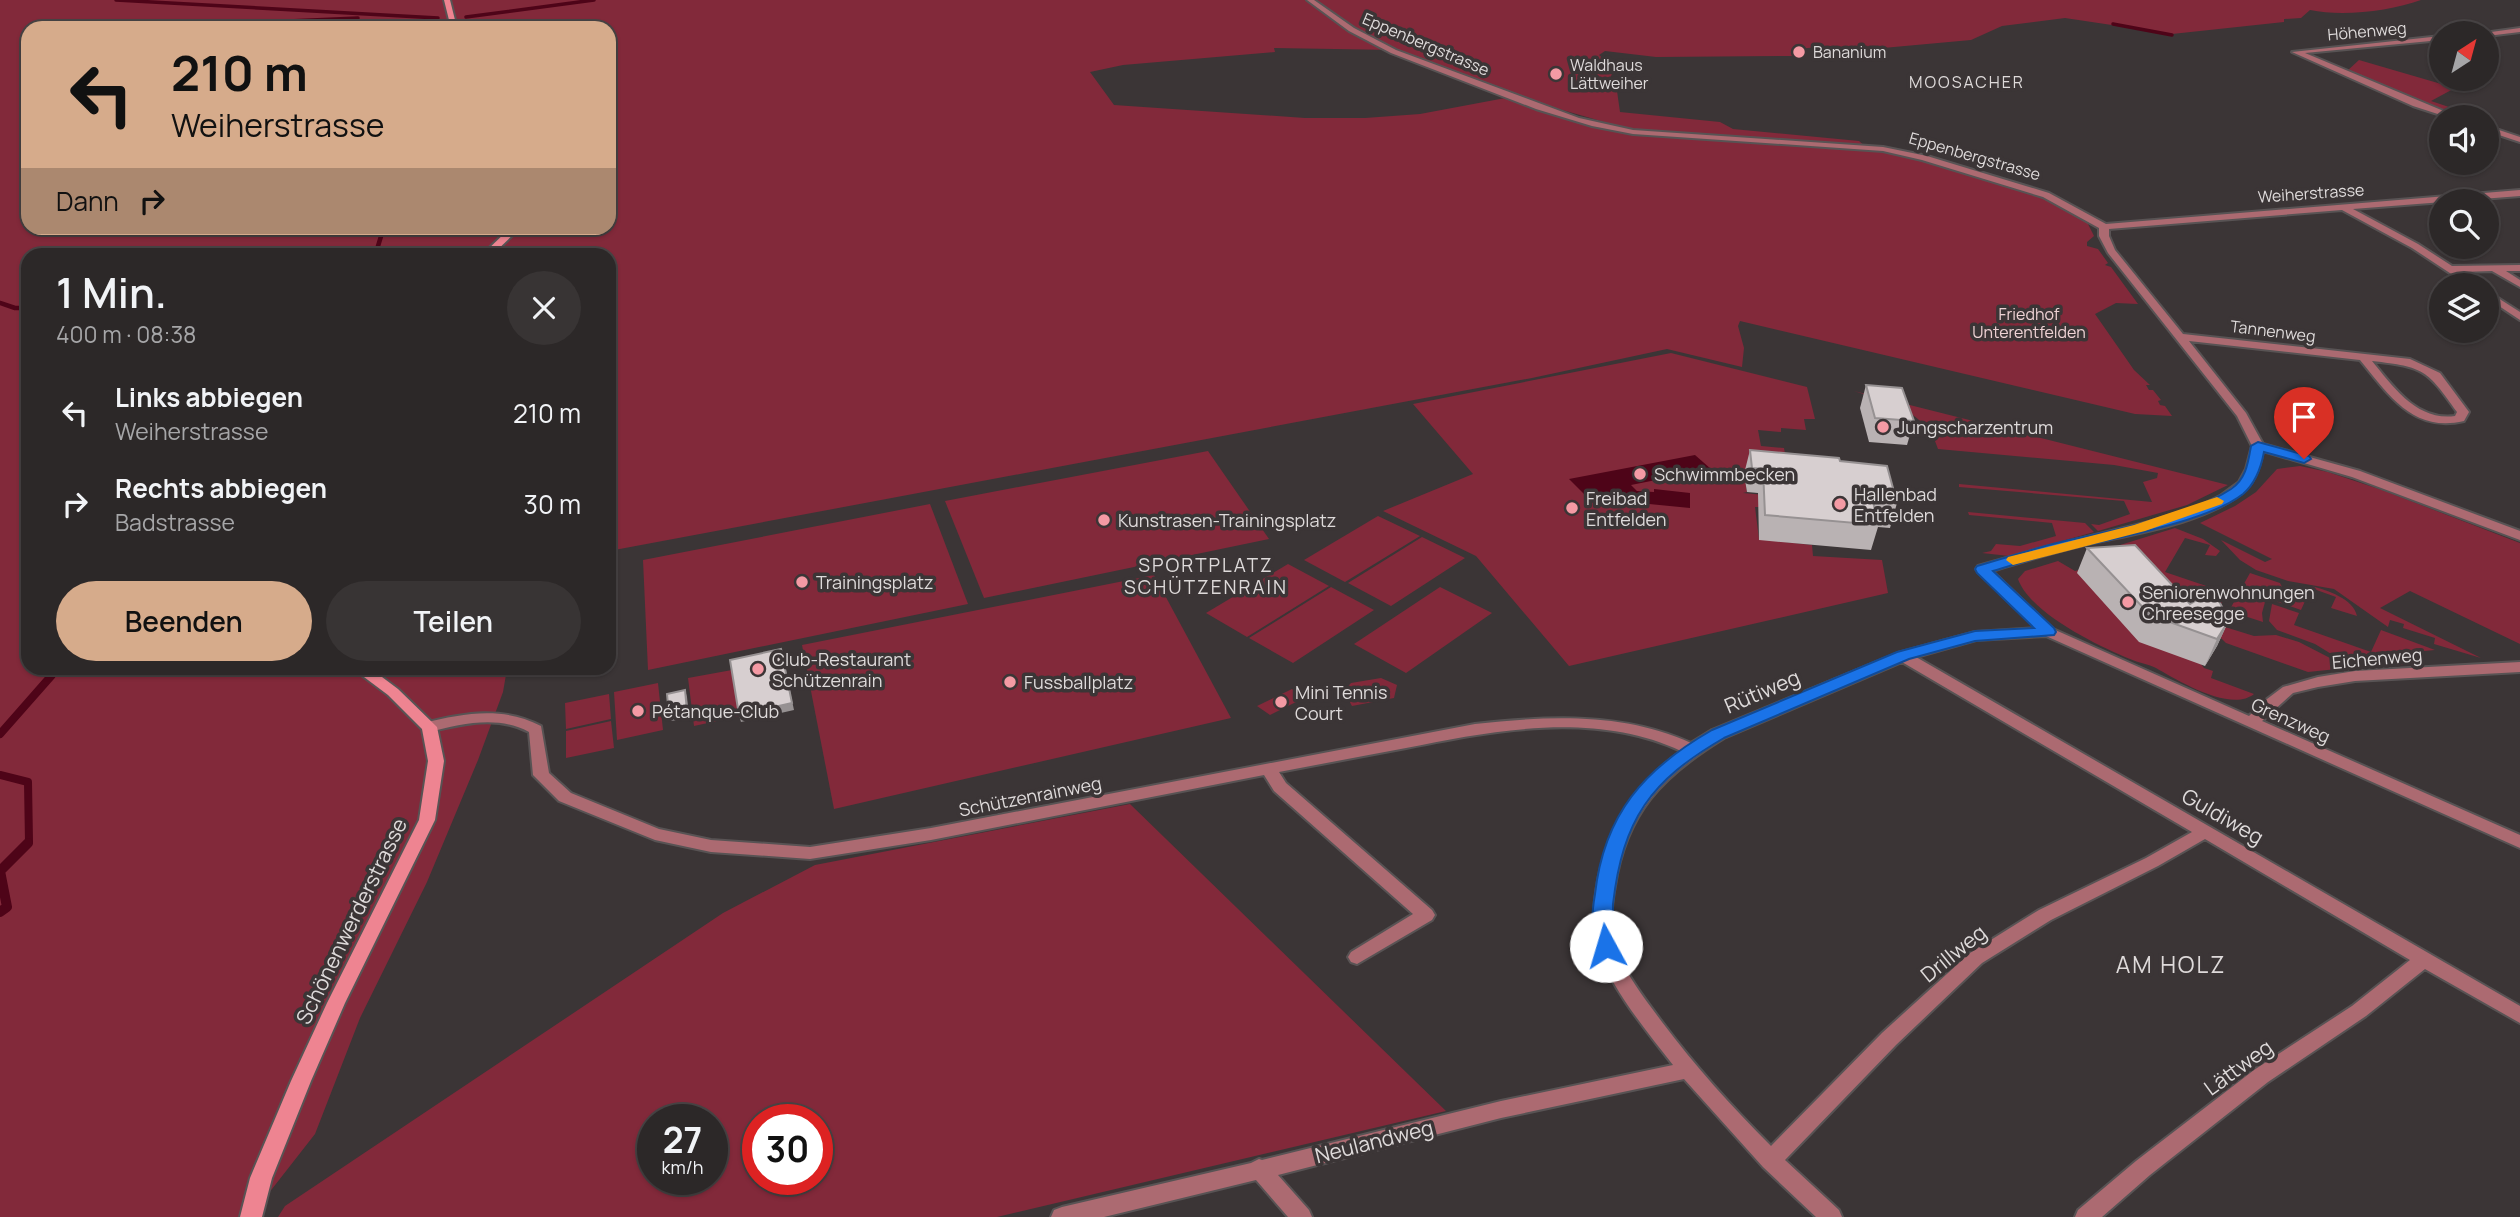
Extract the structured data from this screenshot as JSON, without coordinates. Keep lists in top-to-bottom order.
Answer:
{
  "streets": {
    "street": [
      "Höhenweg",
      "Eppenbergstrasse",
      "Weiherstrasse",
      "Tannenweg",
      "Eichenweg",
      "Rütiweg",
      "Grenzweg",
      "Schützenrainweg",
      "Guldiweg",
      "Schönenwerderstrasse",
      "Drillweg",
      "Lättweg",
      "Neulandweg"
    ]
  },
  "crossings": [
    ["Eppenbergstrasse", "Weiherstrasse"],
    ["Eichenweg", "Grenzweg"],
    ["Rütiweg", "Grenzweg"],
    ["Rütiweg", "Schützenrainweg"],
    ["Rütiweg", "Guldiweg"],
    ["Rütiweg", "Drillweg"],
    ["Rütiweg", "Neulandweg"],
    ["Schützenrainweg", "Schönenwerderstrasse"],
    ["Guldiweg", "Drillweg"],
    ["Guldiweg", "Lättweg"]
  ],
  "districts": ["MOOSACHER", "SPORTPLATZ SCHÜTZENRAIN", "AM HOLZ"],
  "parks": ["Friedhof Unterentfelden"],
  "places": [
    "Bananium",
    "Waldhaus Lättweiher",
    "Jungscharzentrum",
    "Schwimmbecken",
    "Hallenbad Entfelden",
    "Freibad Entfelden",
    "Kunstrasen-Trainingsplatz",
    "Trainingsplatz",
    "Seniorenwohnungen Chreesegge",
    "Club-Restaurant Schützenrain",
    "Fussballplatz",
    "Mini Tennis Court",
    "Pétanque-Club"
  ],
  "north": "top right",
  "page": {
    "turn": ["210 m", "Weiherstrasse"],
    "then": "Dann",
    "heading": ["1 Min.", "400 m · 08:38"],
    "list": [
      {
        "name": "Links abbiegen",
        "note": "Weiherstrasse",
        "value": "210 m"
      },
      {
        "name": "Rechts abbiegen",
        "note": "Badstrasse",
        "value": "30 m"
      }
    ],
    "buttons": ["Beenden", "Teilen"],
    "speed": "27 km/h",
    "limit": "30"
  }
}
